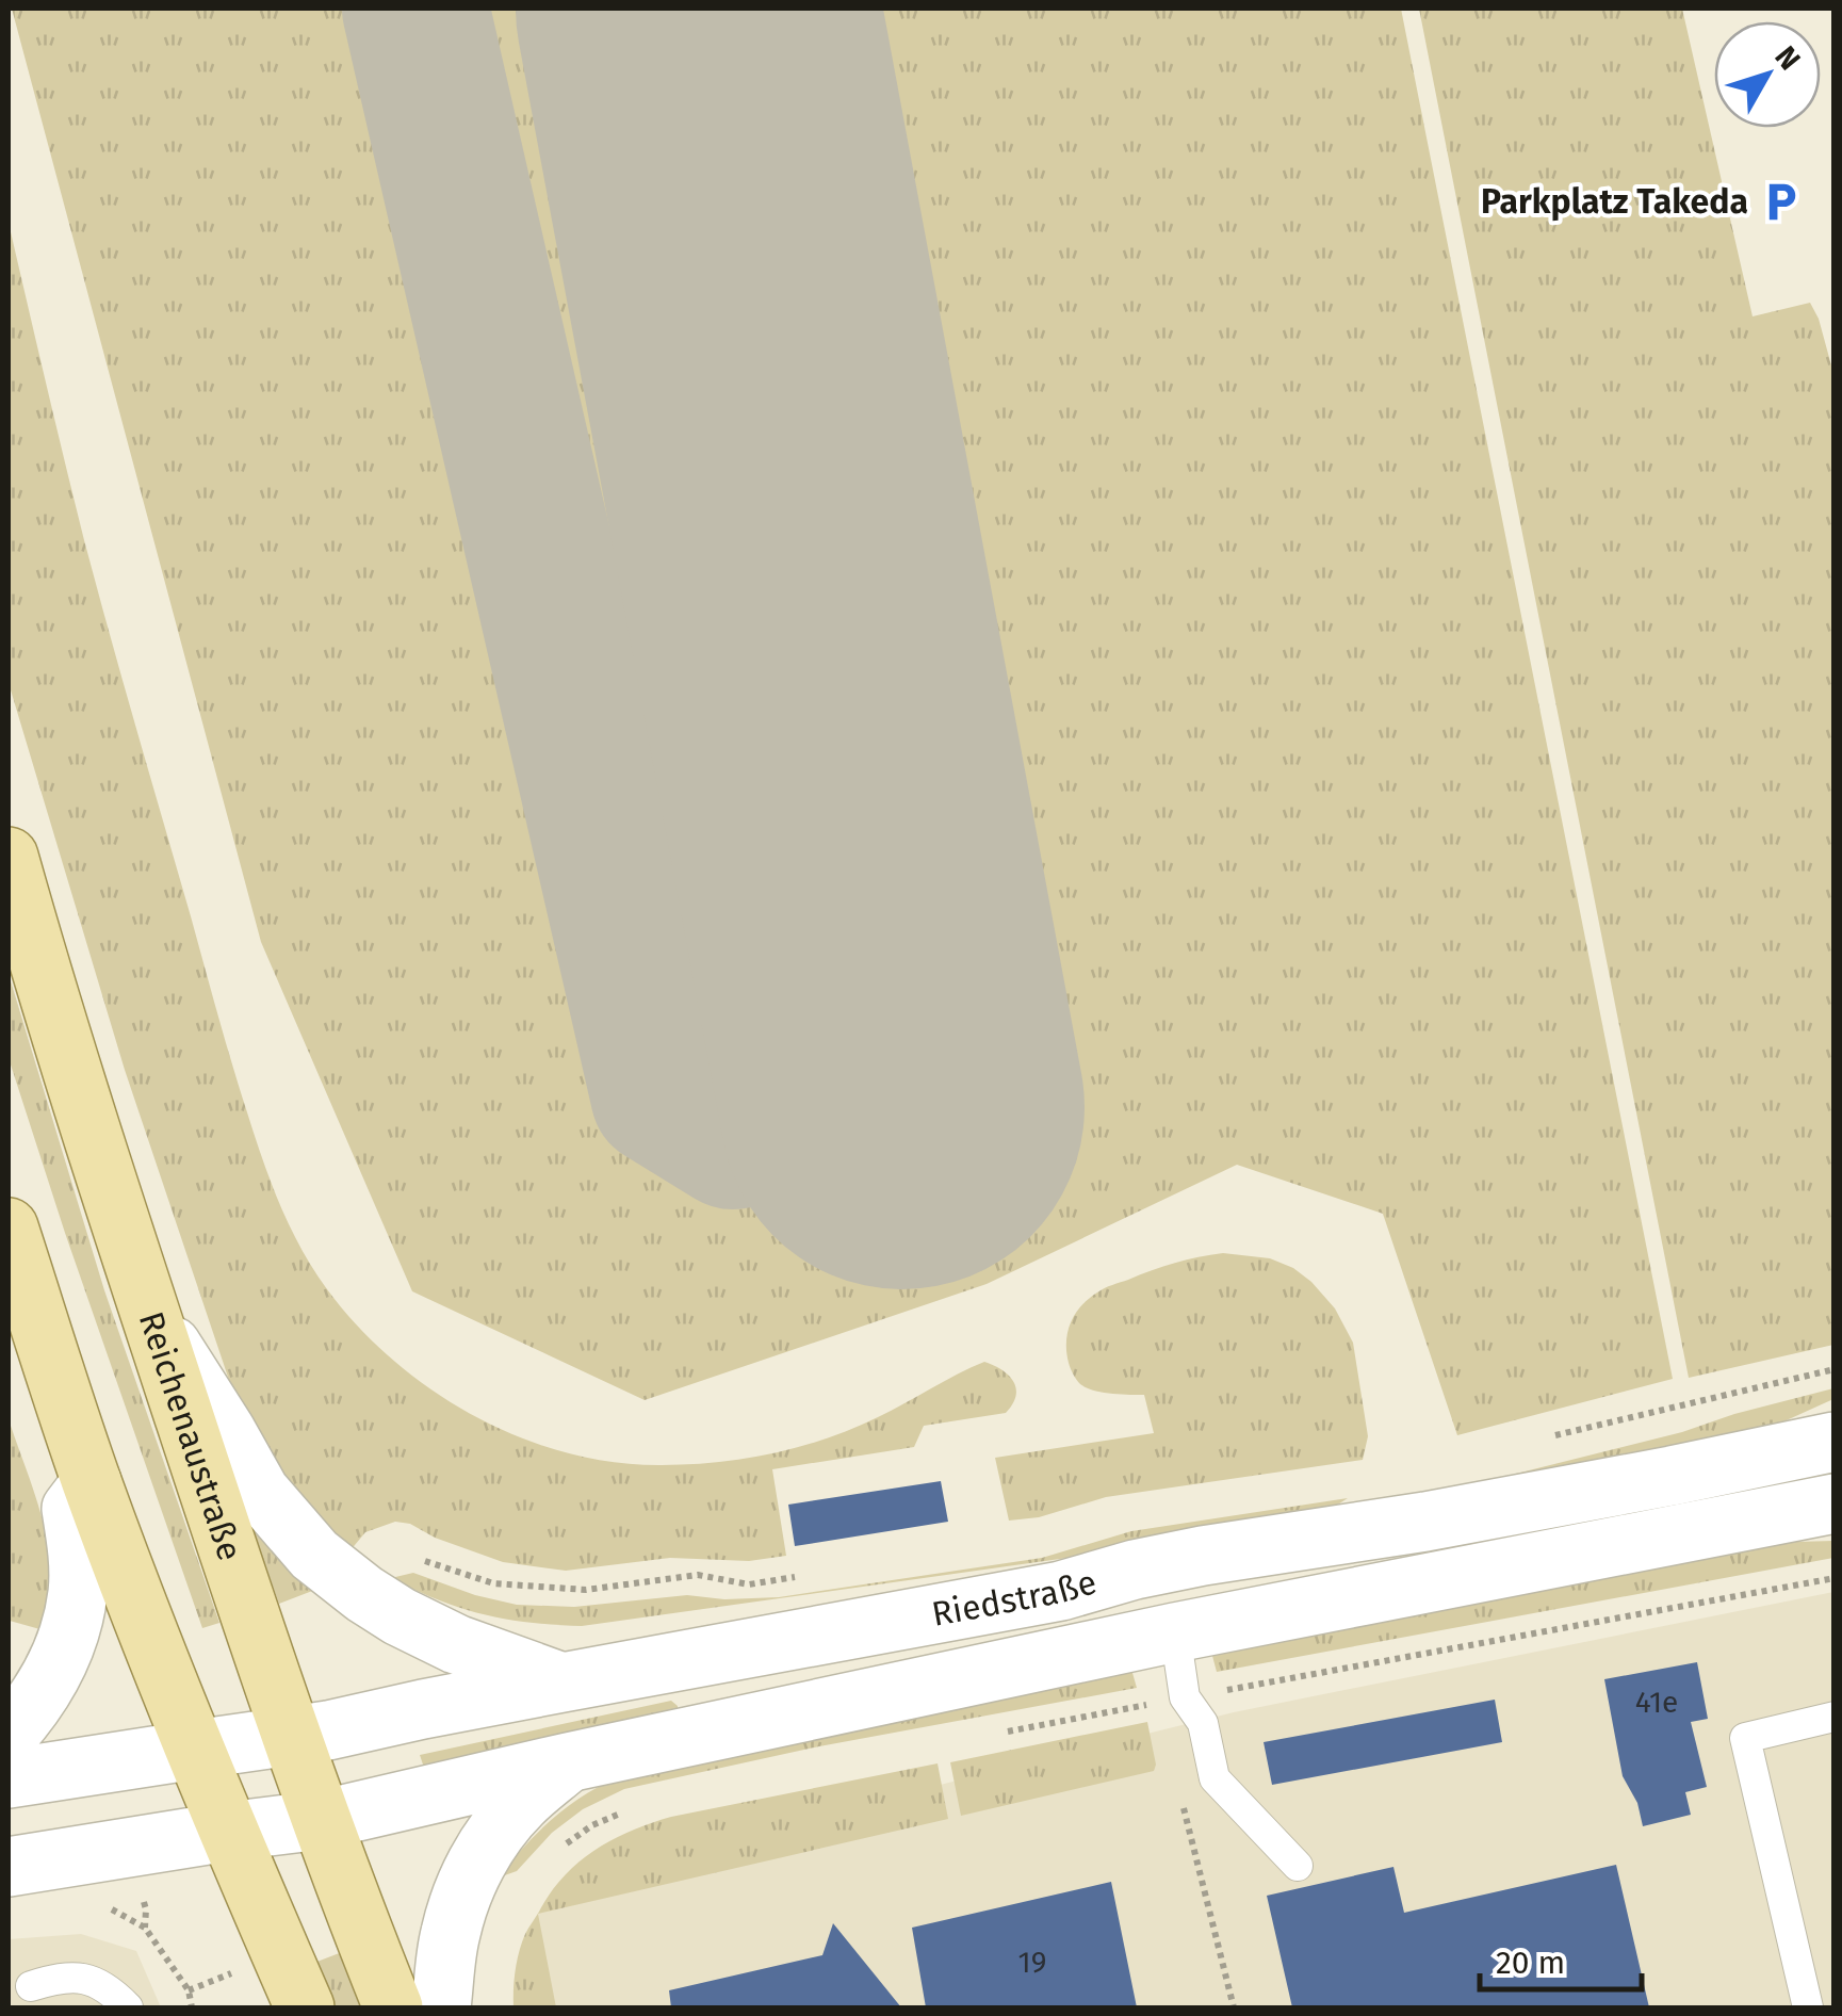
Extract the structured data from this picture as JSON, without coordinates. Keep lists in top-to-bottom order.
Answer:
{
  "streets": {
    "main road": ["Reichenaustraße"],
    "street": ["Riedstraße"]
  },
  "crossings": [
    ["Reichenaustraße", "Riedstraße"]
  ],
  "places": {
    "parking": ["Parkplatz Takeda"]
  },
  "house_numbers": ["41e", "19"],
  "scale_bar": "20 m",
  "north": "top right"
}
